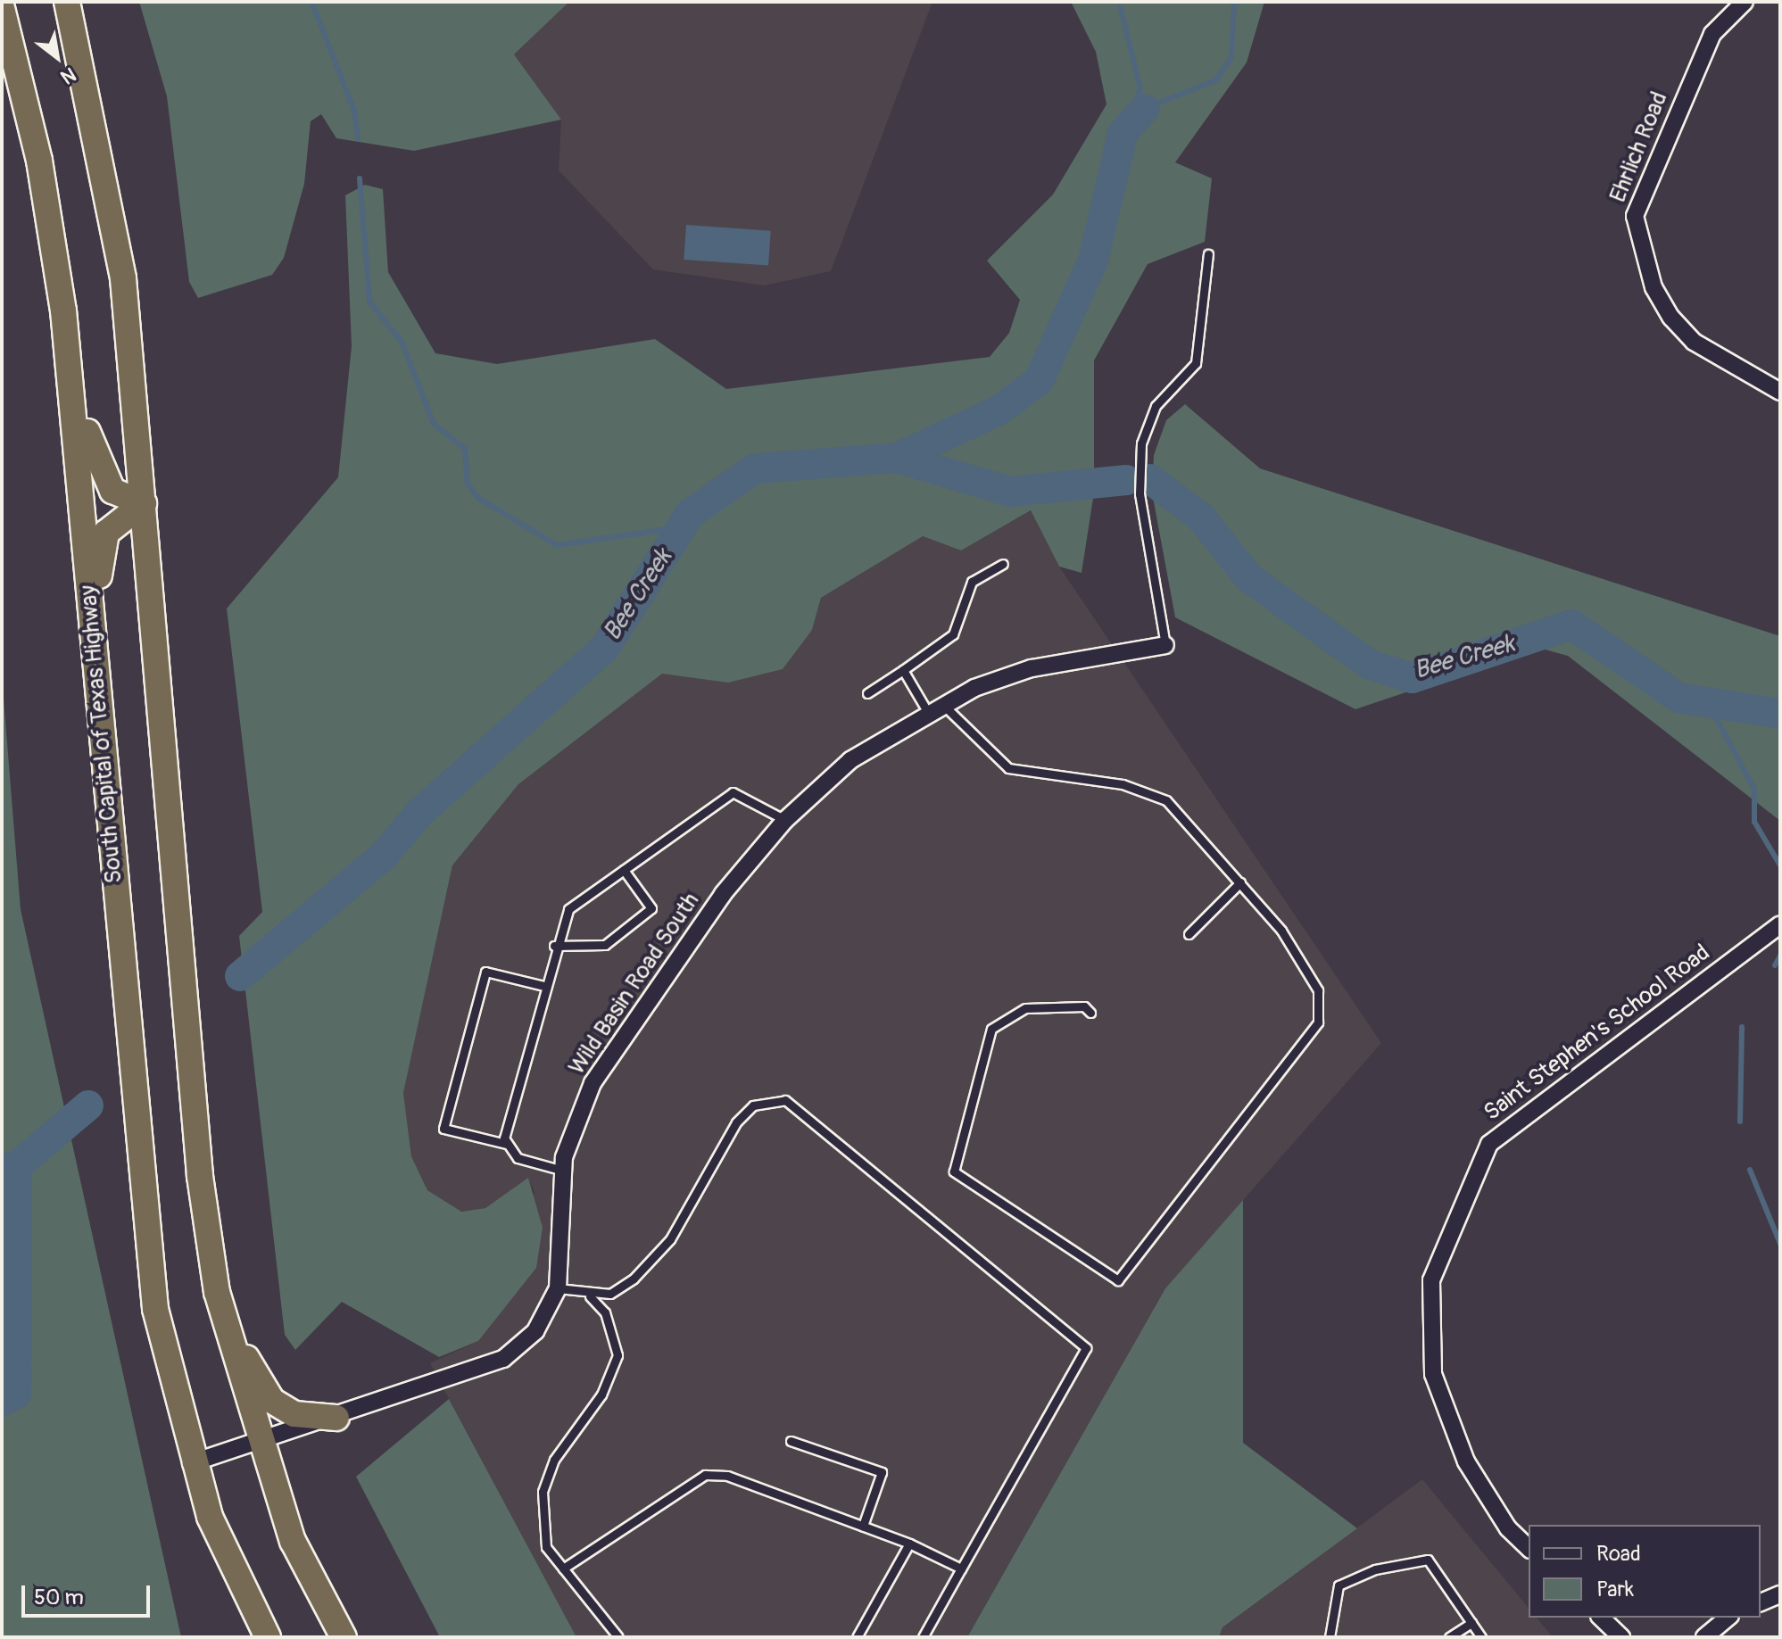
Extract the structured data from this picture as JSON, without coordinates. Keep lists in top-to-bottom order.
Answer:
{
  "streets": {
    "highway": ["South Capital of Texas Highway"],
    "street": ["Ehrlich Road", "Wild Basin Road South", "Saint Stephen's School Road"]
  },
  "crossings": [
    ["South Capital of Texas Highway", "Wild Basin Road South"]
  ],
  "water": ["Bee Creek"],
  "legend": ["Road", "Park"],
  "scale_bar": "50 m",
  "north": "bottom right"
}
